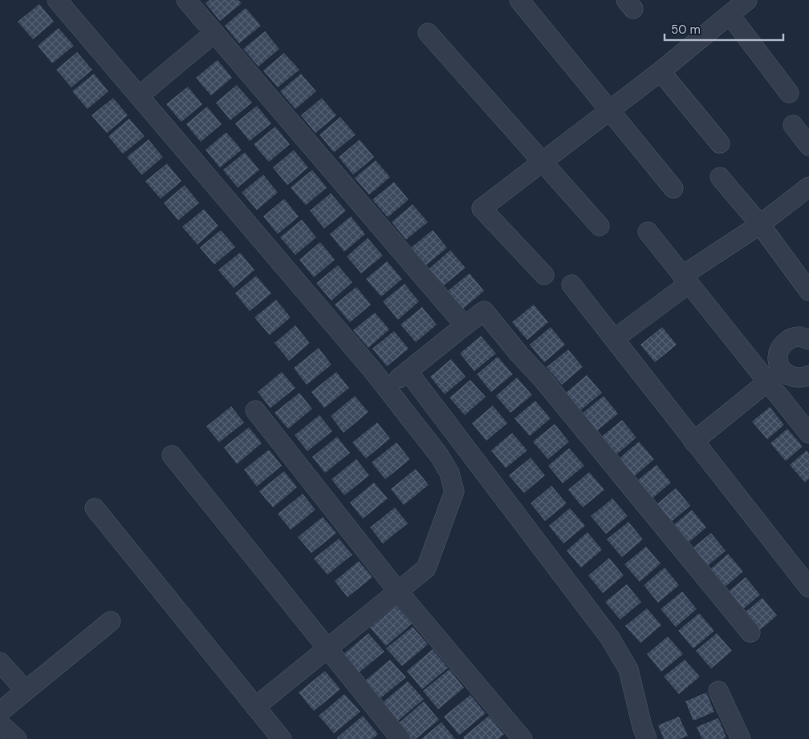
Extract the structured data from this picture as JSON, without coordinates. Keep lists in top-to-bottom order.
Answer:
{
  "scale_bar": "50 m"
}
